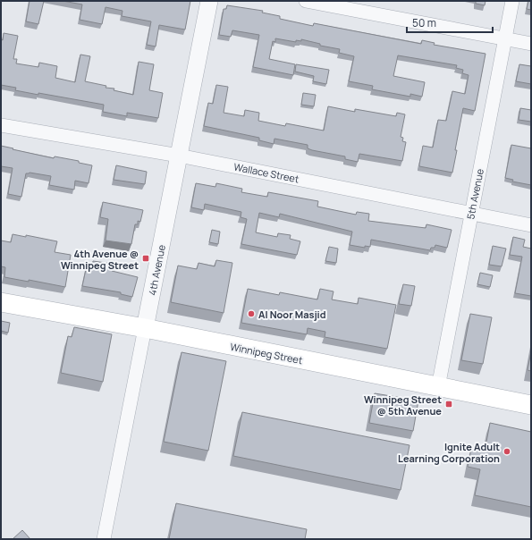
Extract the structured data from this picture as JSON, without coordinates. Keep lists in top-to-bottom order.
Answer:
{
  "streets": {
    "main road": ["Winnipeg Street"],
    "street": ["Wallace Street", "5th Avenue", "4th Avenue"]
  },
  "crossings": [
    ["Wallace Street", "5th Avenue"],
    ["Wallace Street", "4th Avenue"],
    ["5th Avenue", "Winnipeg Street"],
    ["4th Avenue", "Winnipeg Street"]
  ],
  "places": {
    "transit": ["4th Avenue @ Winnipeg Street", "Winnipeg Street @ 5th Avenue"],
    "other": ["Al Noor Masjid", "Ignite Adult Learning Corporation"]
  },
  "scale_bar": "50 m"
}
